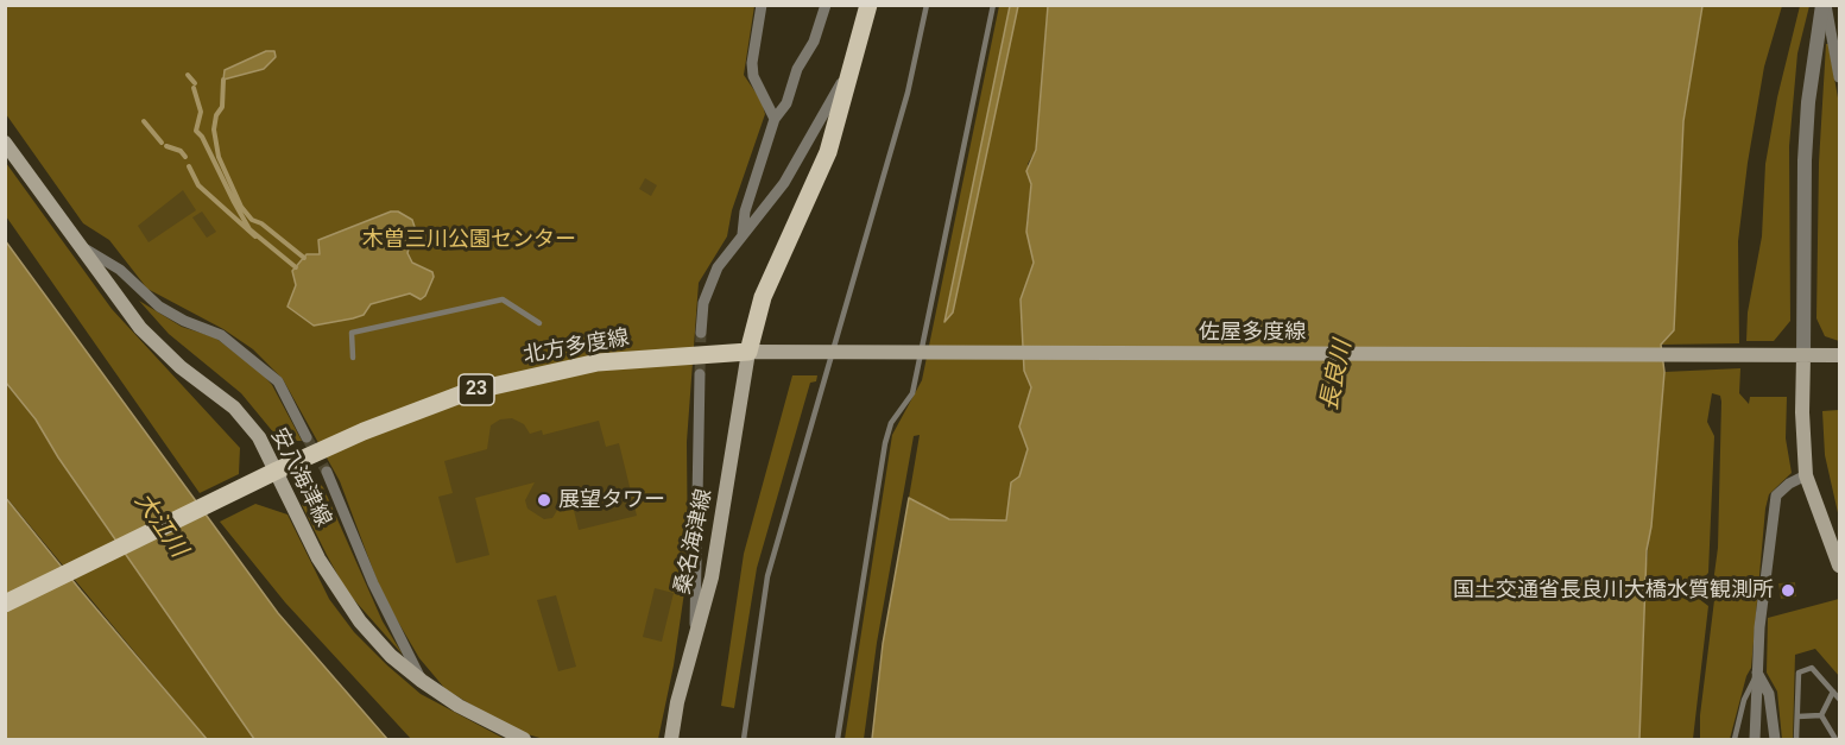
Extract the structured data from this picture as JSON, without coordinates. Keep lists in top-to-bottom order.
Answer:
{
  "streets": {
    "main road": [
      "佐屋多度線",
      "北方多度線",
      "23",
      "安八海津線",
      "桑名海津線"
    ]
  },
  "crossings": [
    ["佐屋多度線", "北方多度線"],
    ["佐屋多度線", "桑名海津線"],
    ["北方多度線", "安八海津線"],
    ["北方多度線", "桑名海津線"]
  ],
  "water": ["長良川", "大江川"],
  "parks": ["木曽三川公園センター"],
  "places": ["展望タワー", "国土交通省長良川大橋水質観測所"]
}
